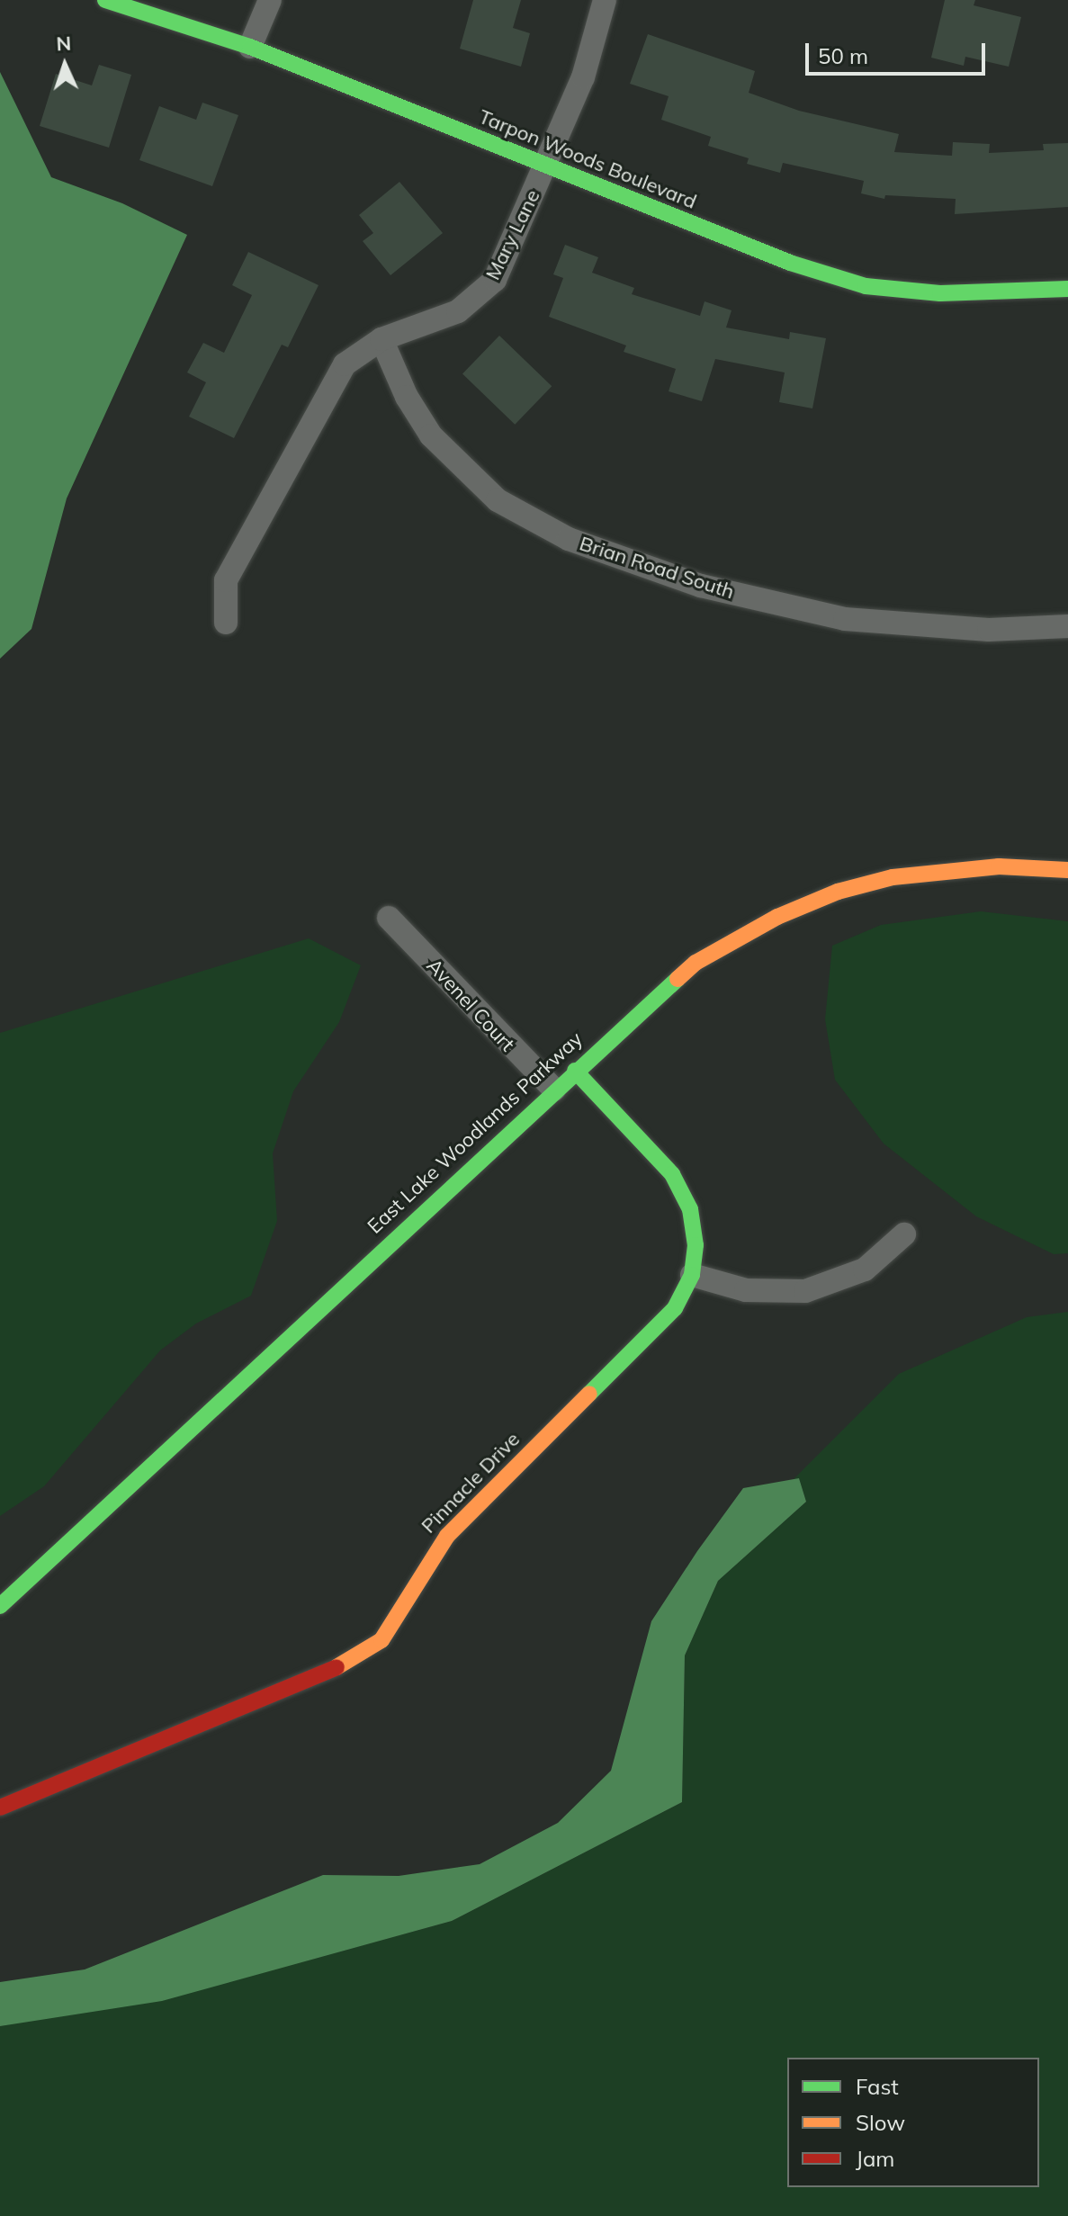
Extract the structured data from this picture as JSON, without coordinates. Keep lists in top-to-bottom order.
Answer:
{
  "streets": {
    "street": [
      "Tarpon Woods Boulevard",
      "Mary Lane",
      "Brian Road South",
      "Avenel Court",
      "East Lake Woodlands Parkway",
      "Pinnacle Drive"
    ]
  },
  "crossings": [
    ["Tarpon Woods Boulevard", "Mary Lane"],
    ["Mary Lane", "Brian Road South"],
    ["Avenel Court", "East Lake Woodlands Parkway"],
    ["East Lake Woodlands Parkway", "Pinnacle Drive"]
  ],
  "legend": ["Fast", "Slow", "Jam"],
  "scale_bar": "50 m",
  "north": "top"
}
